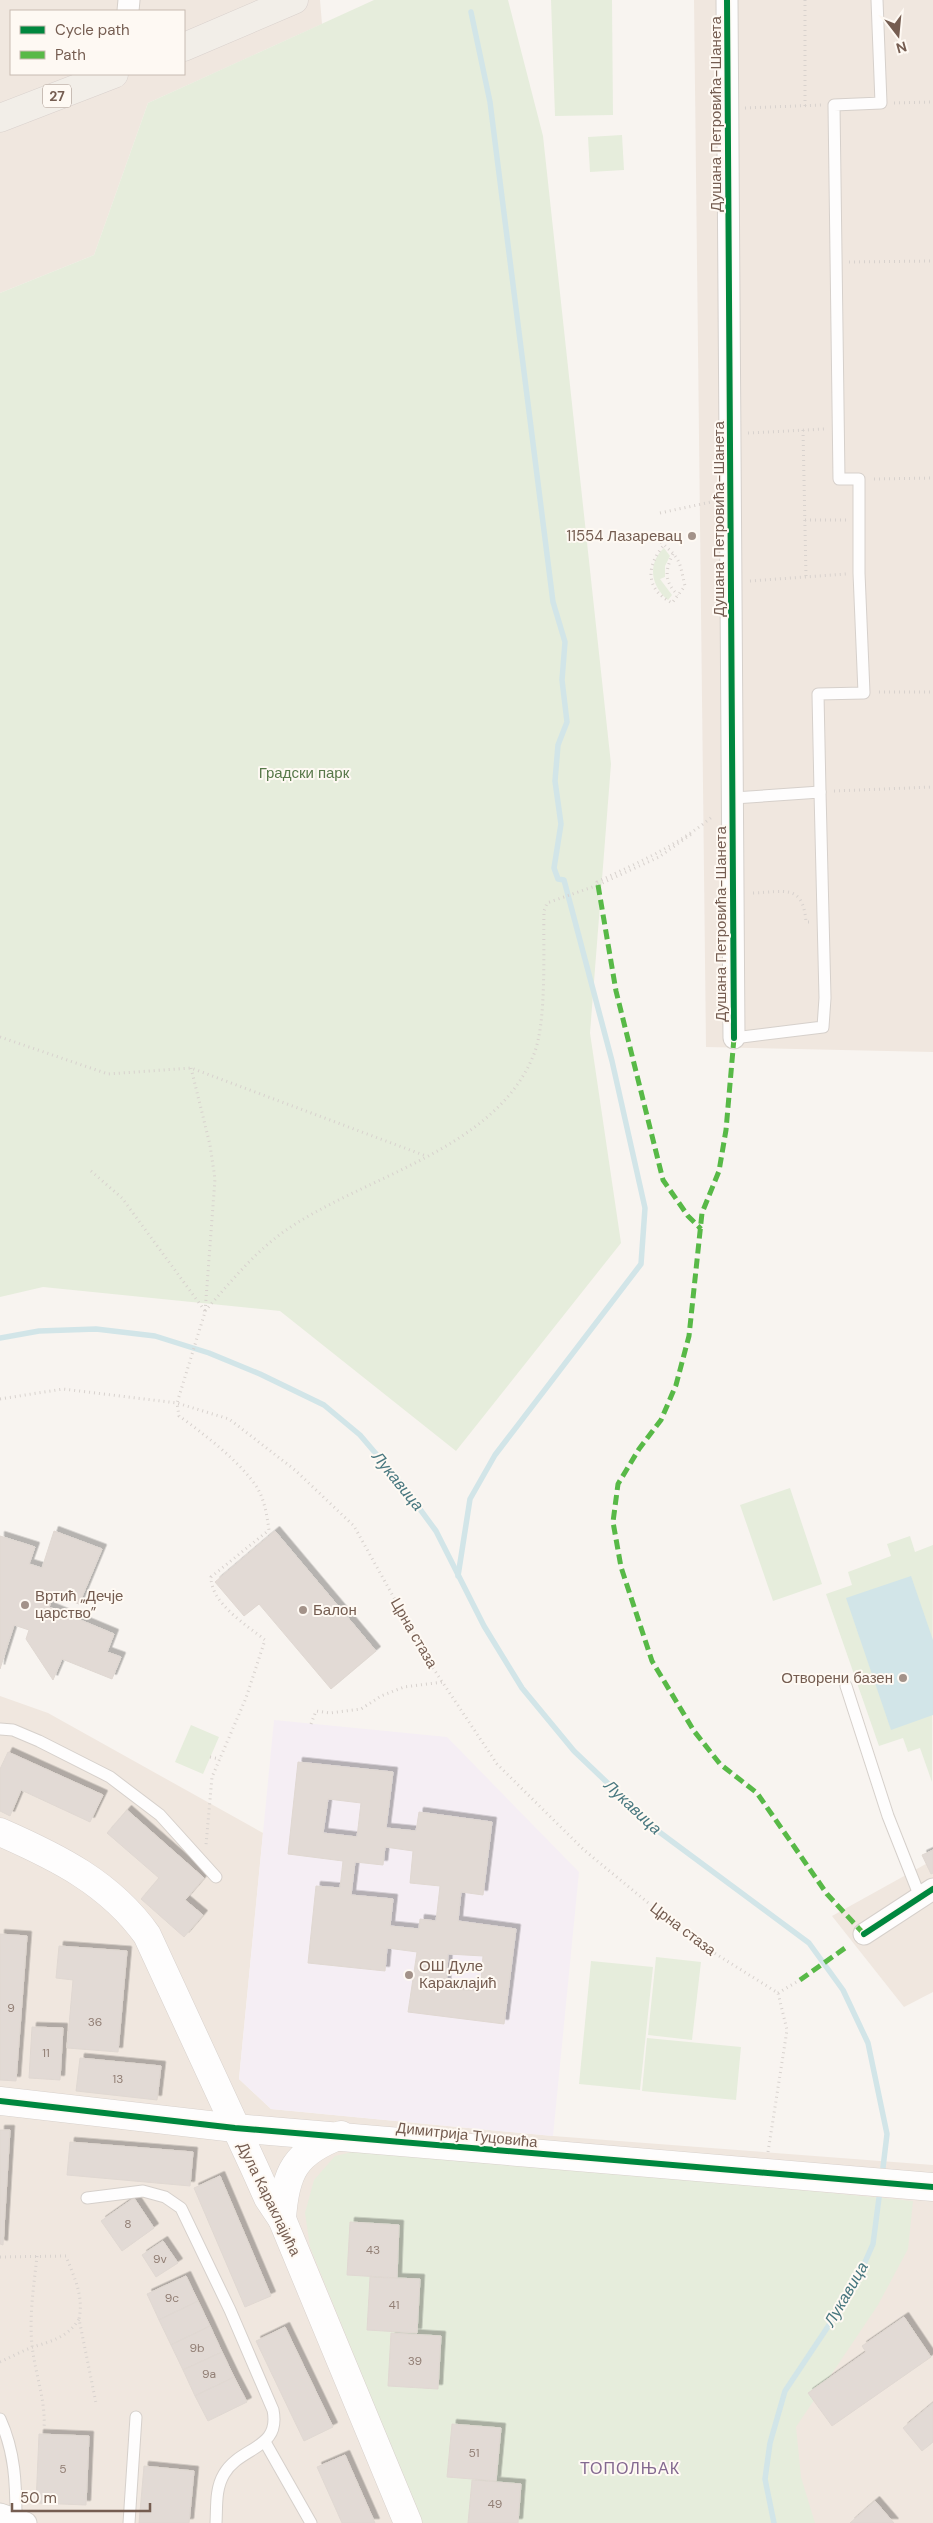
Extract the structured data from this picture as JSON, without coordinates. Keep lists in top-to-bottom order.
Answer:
{
  "streets": {
    "main road": ["27"],
    "street": ["Душана Петровића-Шанета", "Димитрија Туцовића", "Дула Караклајића"],
    "path": ["Црна стаза"]
  },
  "crossings": [
    ["Димитрија Туцовића", "Дула Караклајића"]
  ],
  "districts": ["ТОПОЛЊАК"],
  "water": ["Лукавица"],
  "parks": ["Градски парк"],
  "places": [
    "11554 Лазаревац",
    "Вртић „Дечје царство”",
    "Балон",
    "Отворени базен",
    "ОШ Дуле Караклајић"
  ],
  "house_numbers": [
    "9",
    "36",
    "11",
    "13",
    "8",
    "43",
    "9v",
    "9c",
    "41",
    "9b",
    "39",
    "9a",
    "51",
    "5",
    "49"
  ],
  "legend": ["Cycle path", "Path"],
  "scale_bar": "50 m",
  "north": "bottom"
}
